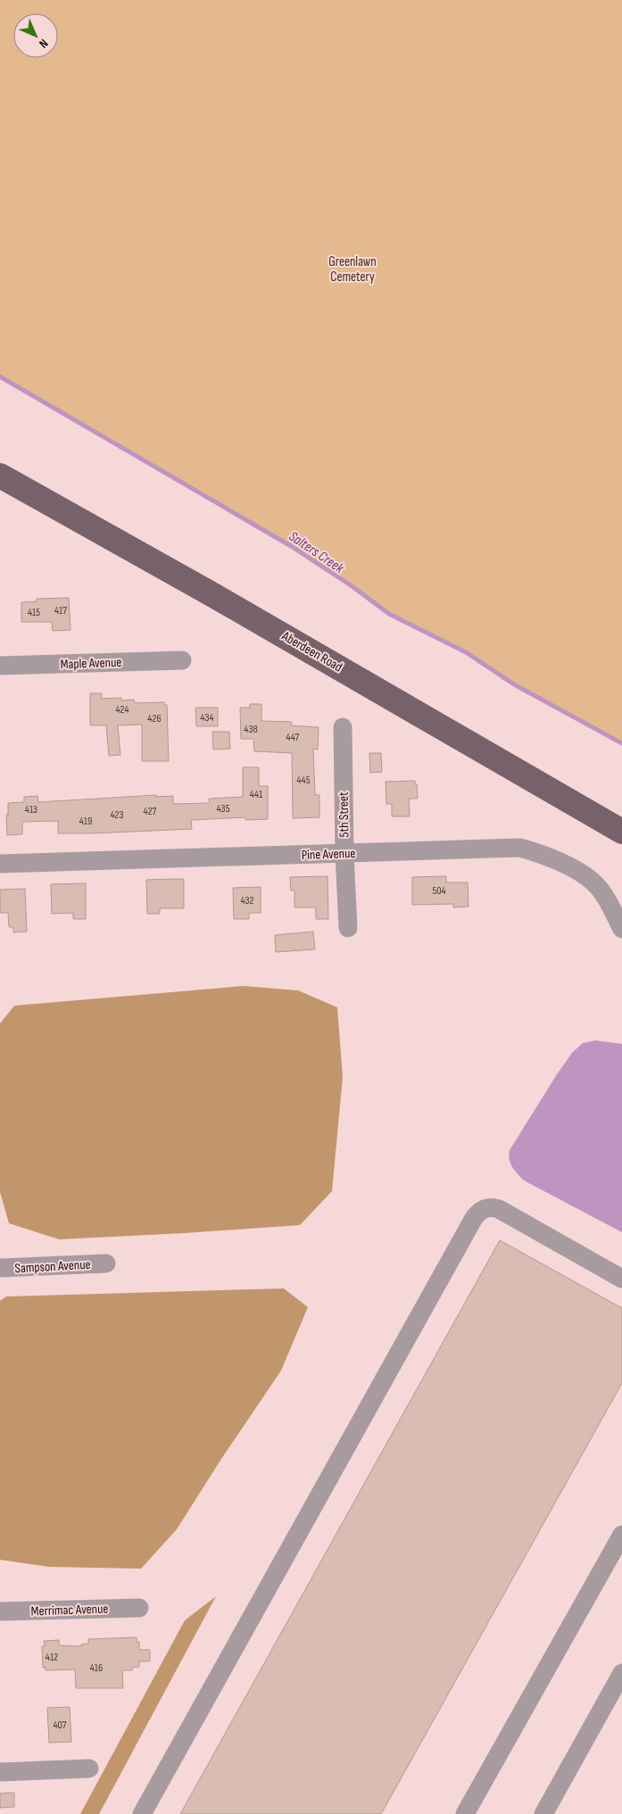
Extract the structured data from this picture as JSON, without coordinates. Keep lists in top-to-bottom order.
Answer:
{
  "streets": {
    "main road": ["Aberdeen Road"],
    "street": [
      "Maple Avenue",
      "5th Street",
      "Pine Avenue",
      "Sampson Avenue",
      "Merrimac Avenue"
    ]
  },
  "crossings": [
    ["5th Street", "Pine Avenue"]
  ],
  "water": ["Salters Creek"],
  "parks": ["Greenlawn Cemetery"],
  "house_numbers": [
    "417",
    "415",
    "424",
    "434",
    "426",
    "438",
    "447",
    "445",
    "441",
    "435",
    "413",
    "427",
    "423",
    "419",
    "504",
    "432",
    "412",
    "416",
    "407"
  ],
  "north": "bottom right"
}
